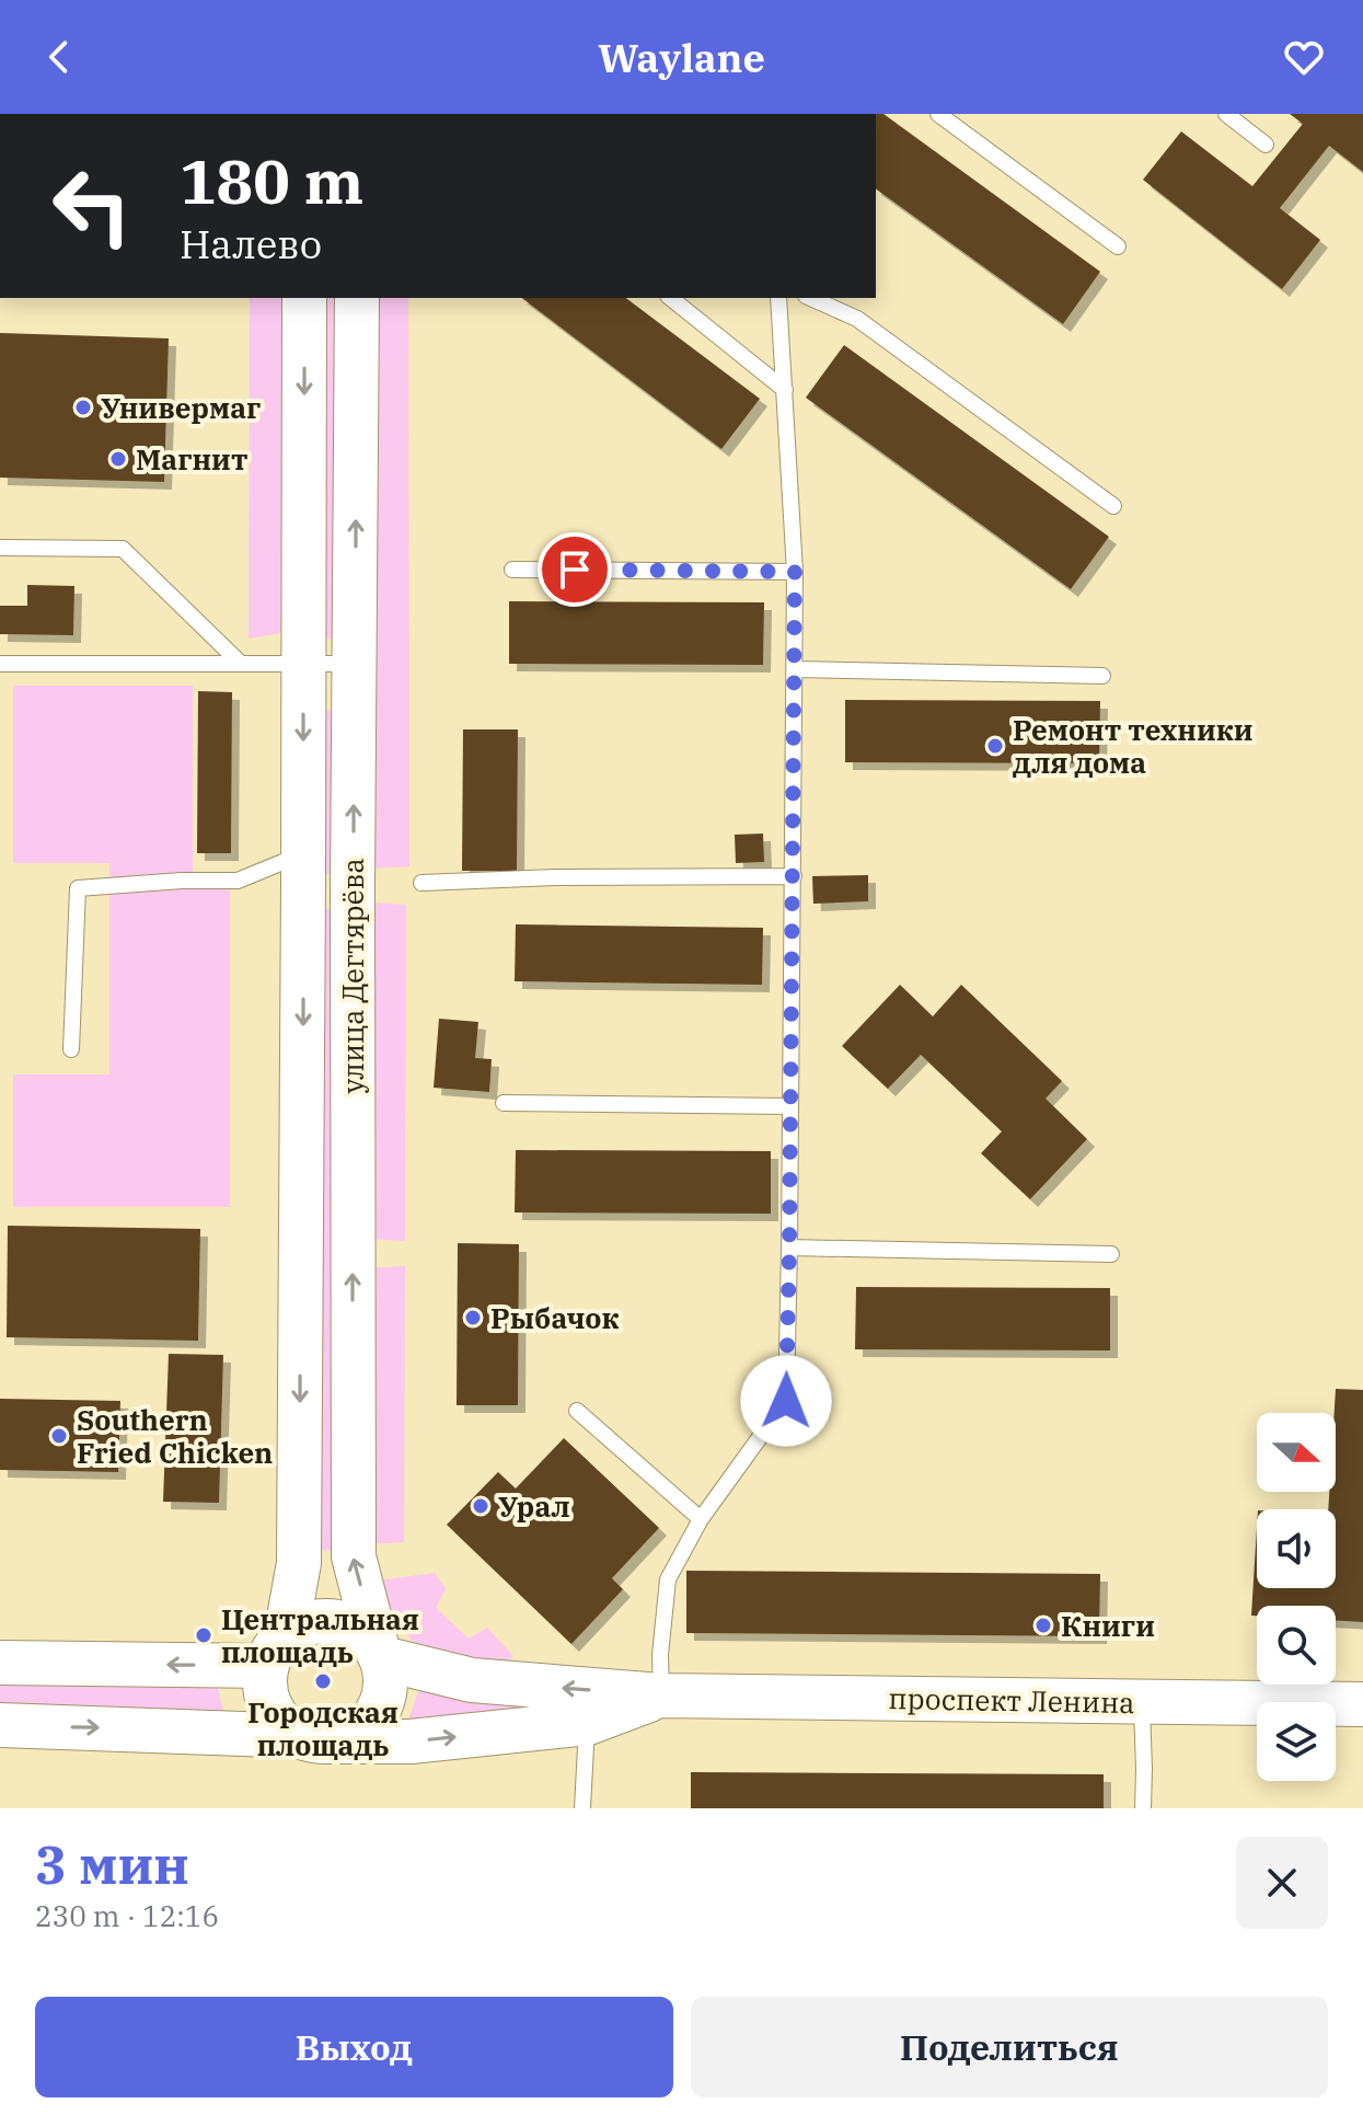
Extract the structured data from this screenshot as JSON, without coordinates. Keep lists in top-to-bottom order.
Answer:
{
  "streets": {
    "main road": ["улица Дегтярёва", "проспект Ленина"]
  },
  "crossings": [
    ["улица Дегтярёва", "проспект Ленина"]
  ],
  "places": [
    "Универмаг",
    "Магнит",
    "Ремонт техники для дома",
    "Рыбачок",
    "Southern Fried Chicken",
    "Урал",
    "Книги",
    "Центральная площадь",
    "Городская площадь"
  ],
  "north": "right",
  "page": {
    "header": "Waylane",
    "turn": ["180 m", "Налево"],
    "heading": ["3 мин", "230 m · 12:16"],
    "buttons": ["Выход", "Поделиться"]
  }
}
